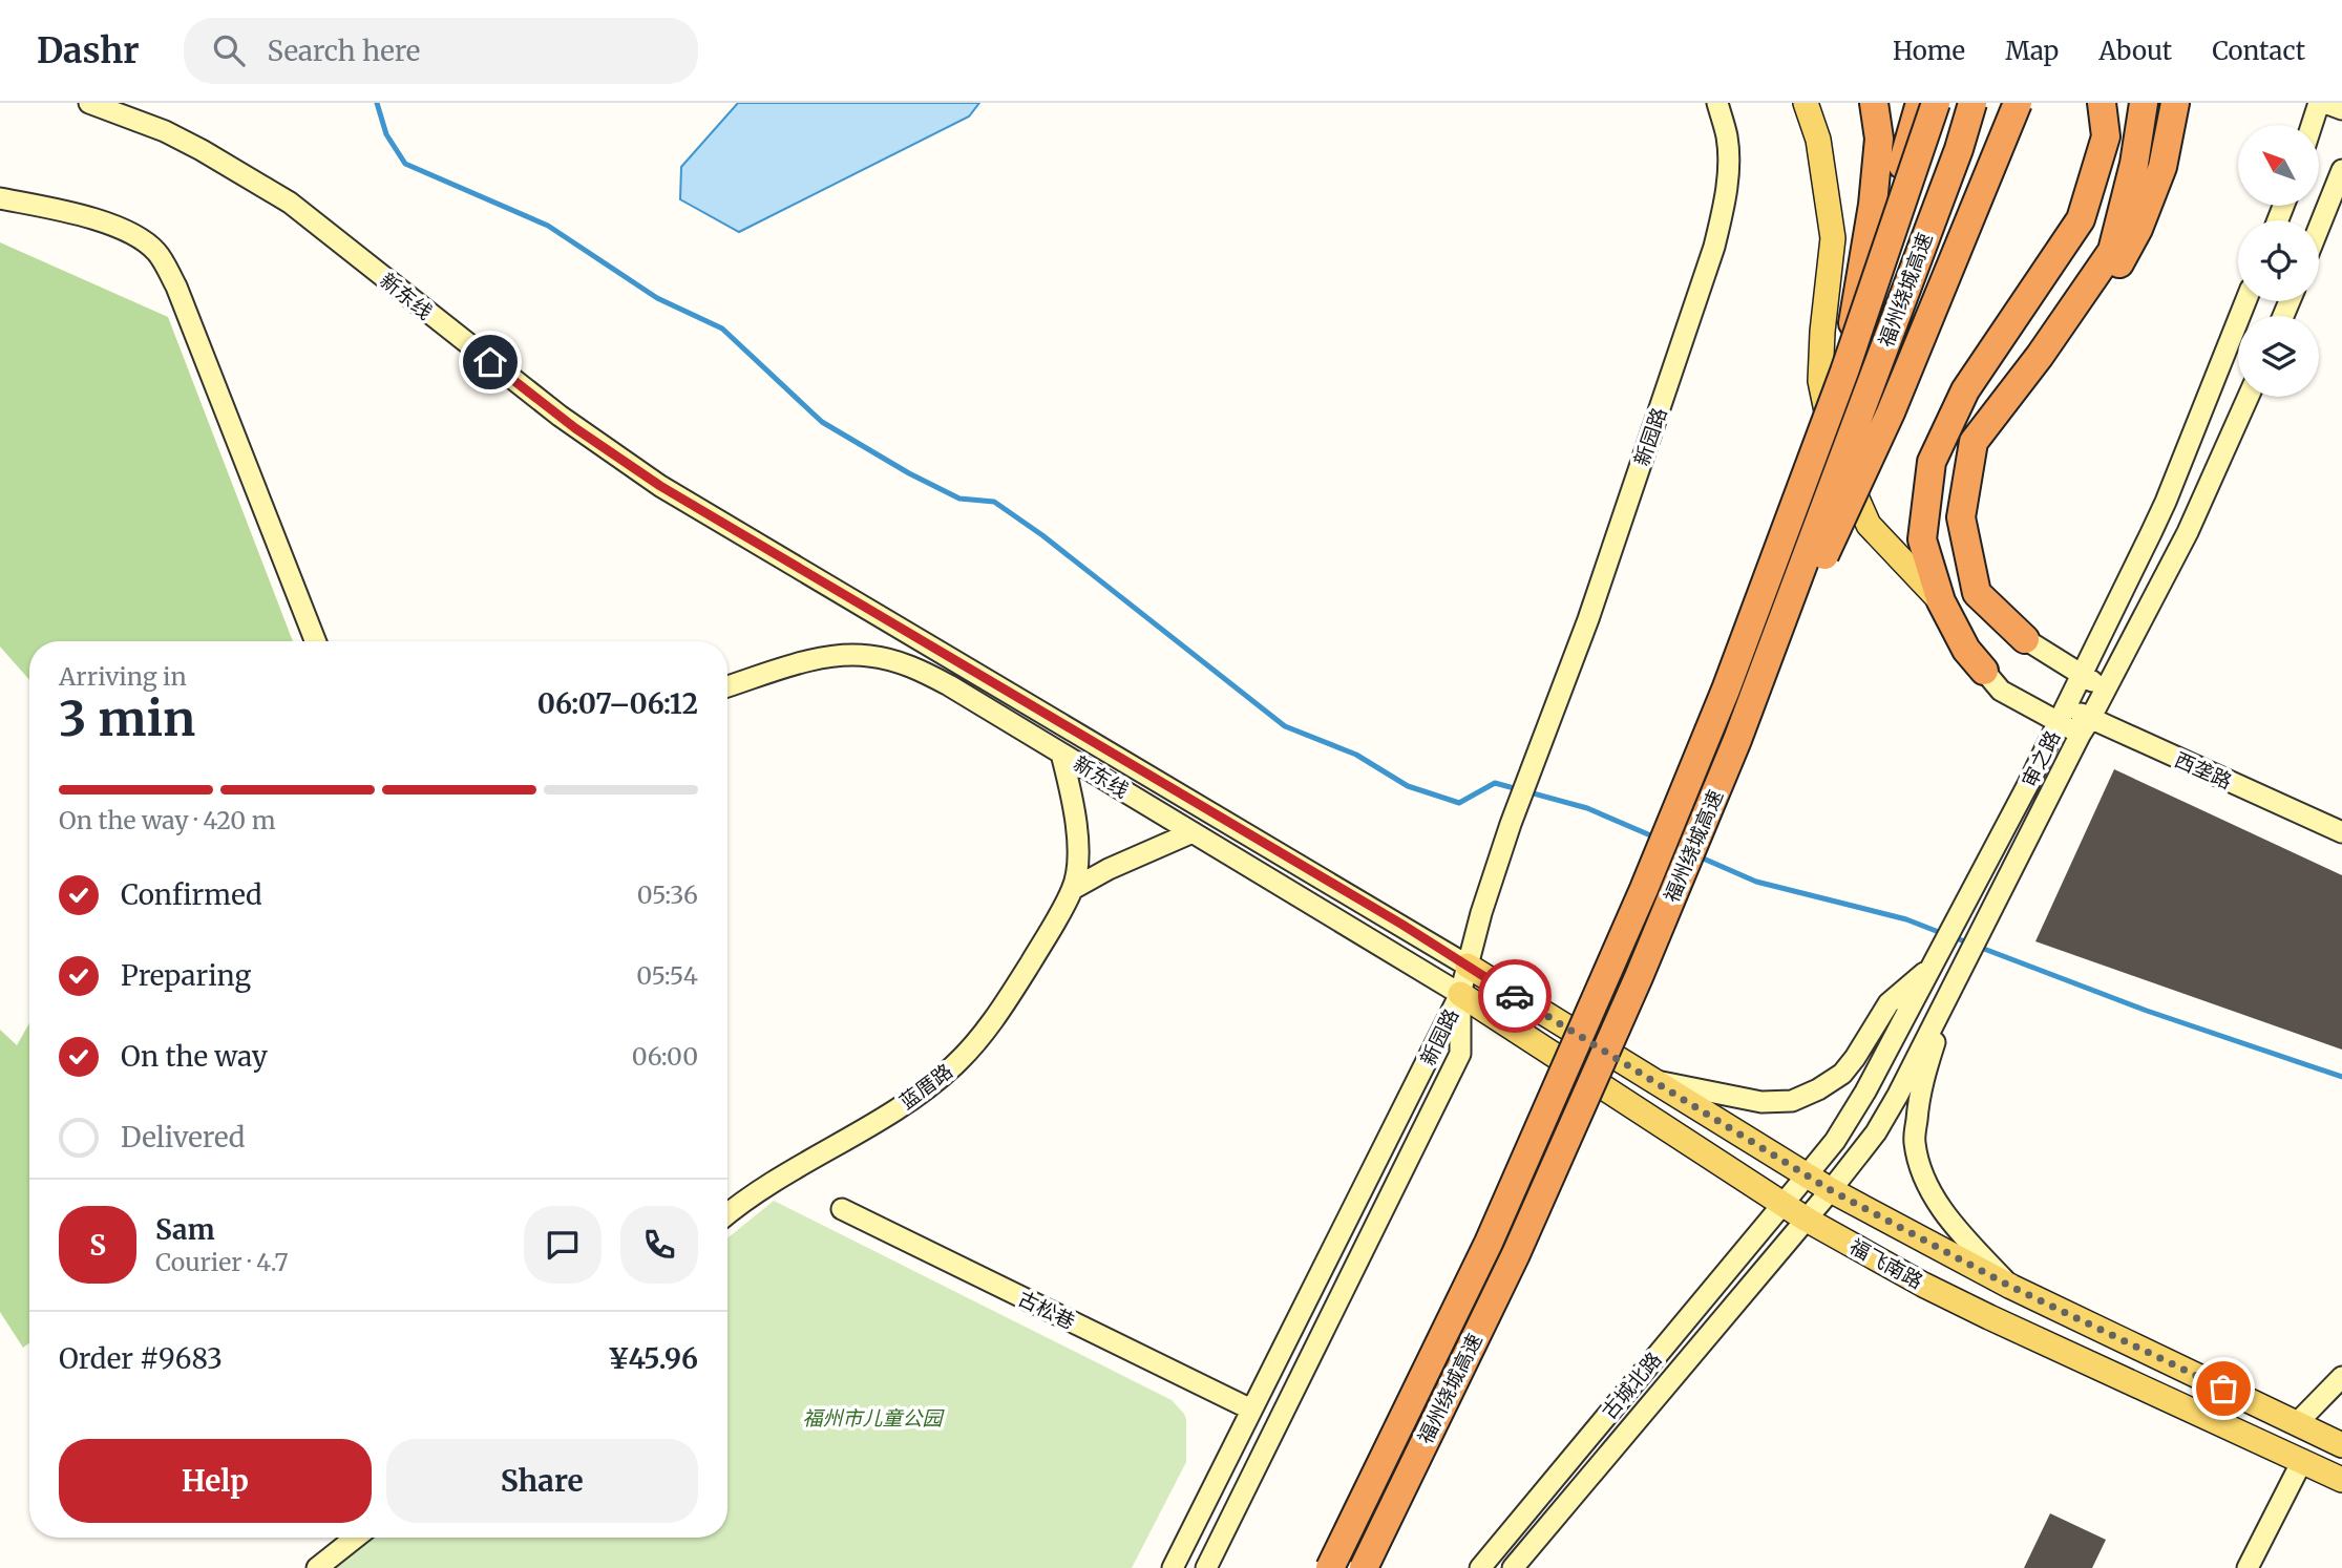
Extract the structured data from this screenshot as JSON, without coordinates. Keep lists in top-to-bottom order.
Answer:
{
  "streets": {
    "highway": ["福州绕城高速"],
    "main road": [
      "新东线",
      "新园路",
      "审之路",
      "西垄路",
      "蓝厝路",
      "福飞南路",
      "古松巷",
      "古城北路"
    ]
  },
  "crossings": [
    ["新东线", "新园路"],
    ["新东线", "福飞南路"],
    ["新园路", "福飞南路"],
    ["新园路", "古松巷"],
    ["审之路", "西垄路"],
    ["审之路", "福飞南路"],
    ["审之路", "古城北路"],
    ["福飞南路", "古城北路"]
  ],
  "parks": ["福州市儿童公园"],
  "north": "top left",
  "page": {
    "header": "Dashr",
    "search": "Search here",
    "nav": [
      "Home",
      "Map",
      "About",
      "Contact"
    ],
    "heading": ["3 min", "Arriving in", "06:07–06:12"],
    "panel": [
      "Sam",
      "Courier · 4.7",
      "Order #9683",
      "¥45.96"
    ],
    "bar": "On the way · 420 m",
    "list": [
      ["Confirmed", "05:36"],
      ["Preparing", "05:54"],
      ["On the way", "06:00"],
      "Delivered"
    ],
    "round": "S",
    "buttons": ["Help", "Share"]
  }
}
